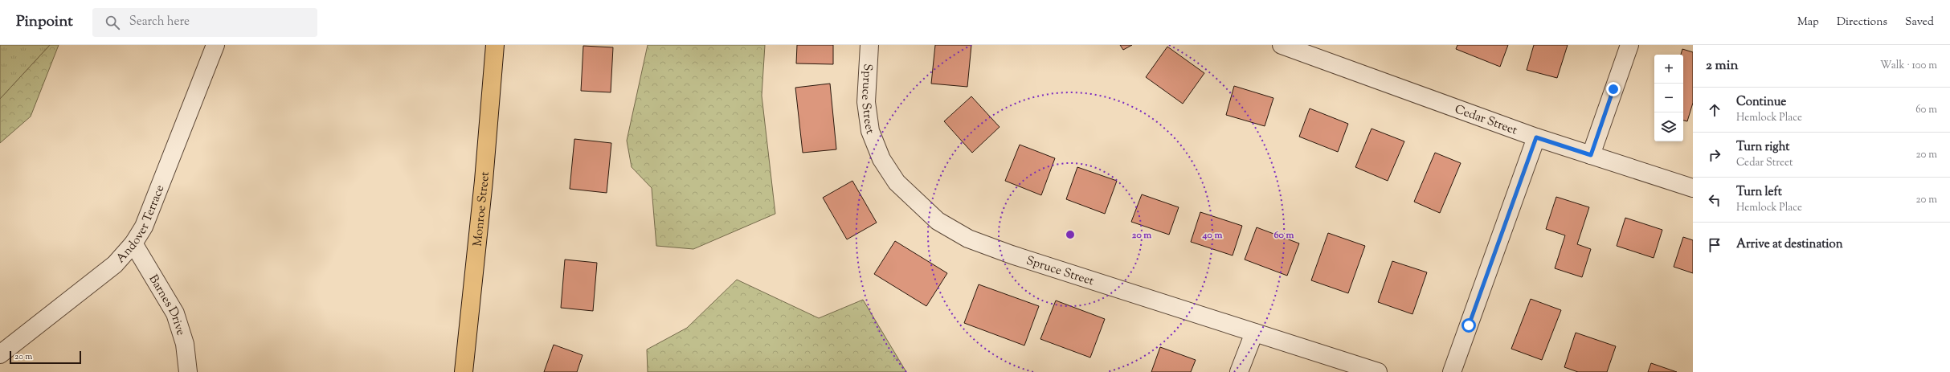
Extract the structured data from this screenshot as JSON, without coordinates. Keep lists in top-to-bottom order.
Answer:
{
  "streets": {
    "main road": ["Monroe Street"],
    "street": [
      "Spruce Street",
      "Cedar Street",
      "Andover Terrace",
      "Barnes Drive"
    ]
  },
  "crossings": [
    ["Andover Terrace", "Barnes Drive"]
  ],
  "scale_bar": "20 m",
  "page": {
    "header": "Pinpoint",
    "search": "Search here",
    "nav": ["Map", "Directions", "Saved"],
    "heading": ["2 min", "Walk · 100 m"],
    "map_buttons": ["+", "−"],
    "list": [
      ["Continue", "Hemlock Place", "60 m"],
      ["Turn right", "Cedar Street", "20 m"],
      ["Turn left", "Hemlock Place", "20 m"],
      "Arrive at destination"
    ],
    "scale": "20 m"
  },
  "rings": ["20 m", "40 m", "60 m"]
}
